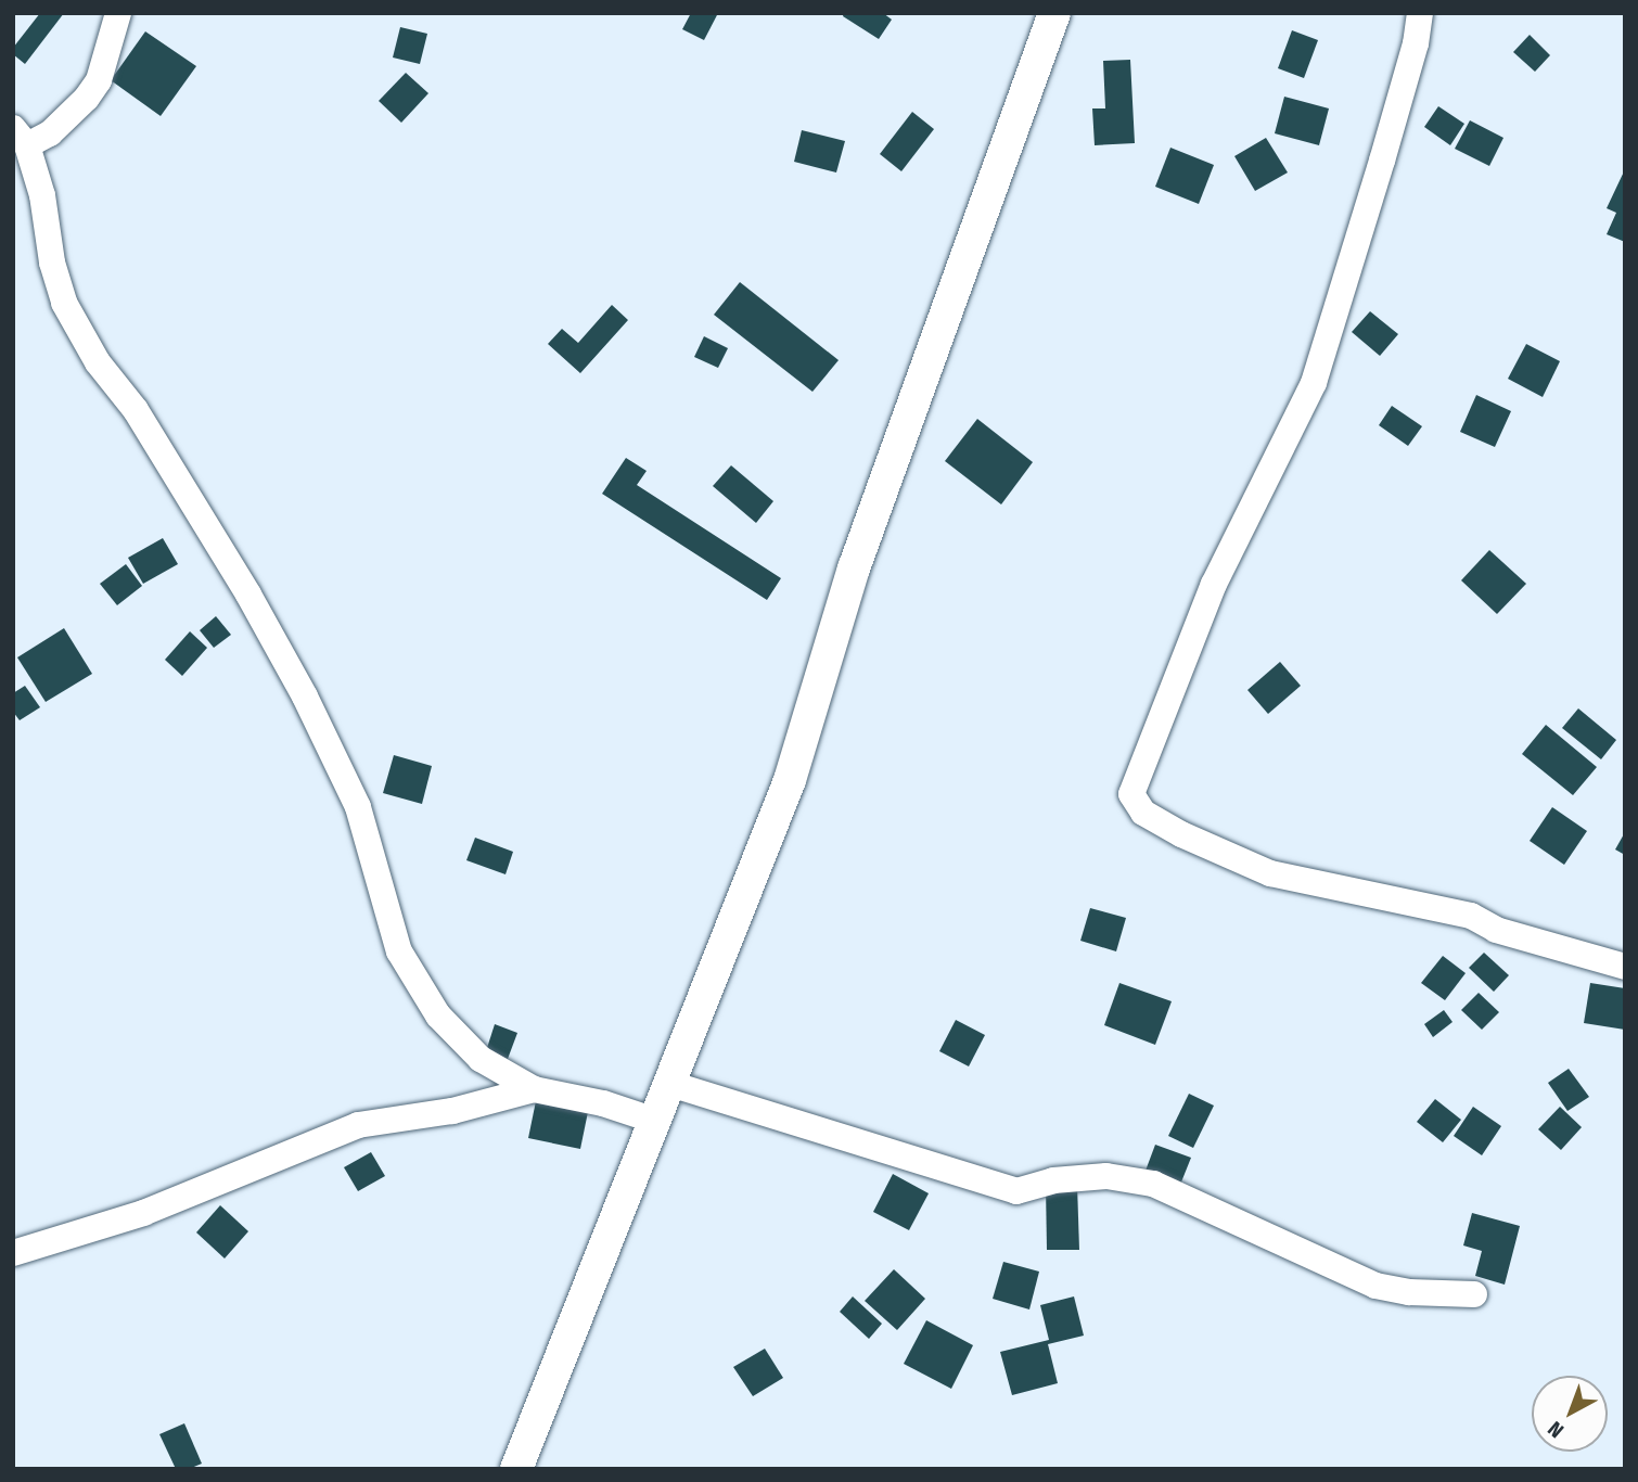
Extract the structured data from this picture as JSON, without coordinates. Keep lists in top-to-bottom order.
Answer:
{
  "north": "bottom left"
}
